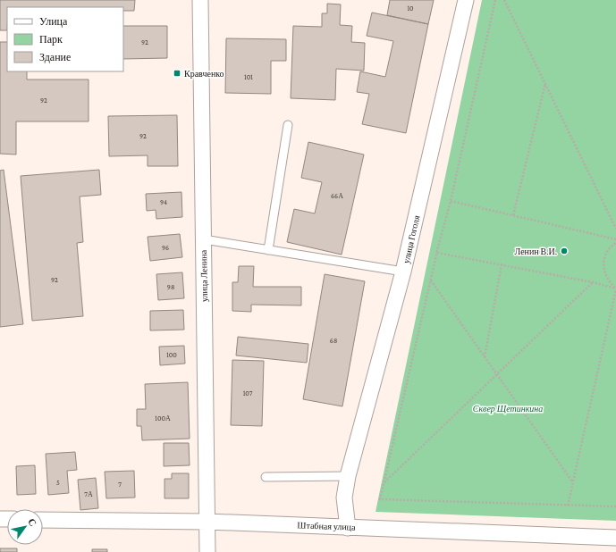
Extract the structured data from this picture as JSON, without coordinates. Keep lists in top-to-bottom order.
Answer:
{
  "streets": {
    "street": ["улица Гоголя", "улица Ленина", "Штабная улица"]
  },
  "crossings": [
    ["улица Гоголя", "Штабная улица"],
    ["улица Ленина", "Штабная улица"]
  ],
  "parks": ["Сквер Щетинкина"],
  "places": {
    "transit": ["Кравченко"],
    "other": ["Ленин В.И."]
  },
  "house_numbers": [
    "10",
    "92",
    "101",
    "92",
    "92",
    "66А",
    "94",
    "96",
    "92",
    "98",
    "68",
    "100",
    "107",
    "100А",
    "5",
    "7",
    "7А"
  ],
  "legend": ["Улица", "Парк", "Здание"],
  "north": "top right"
}
